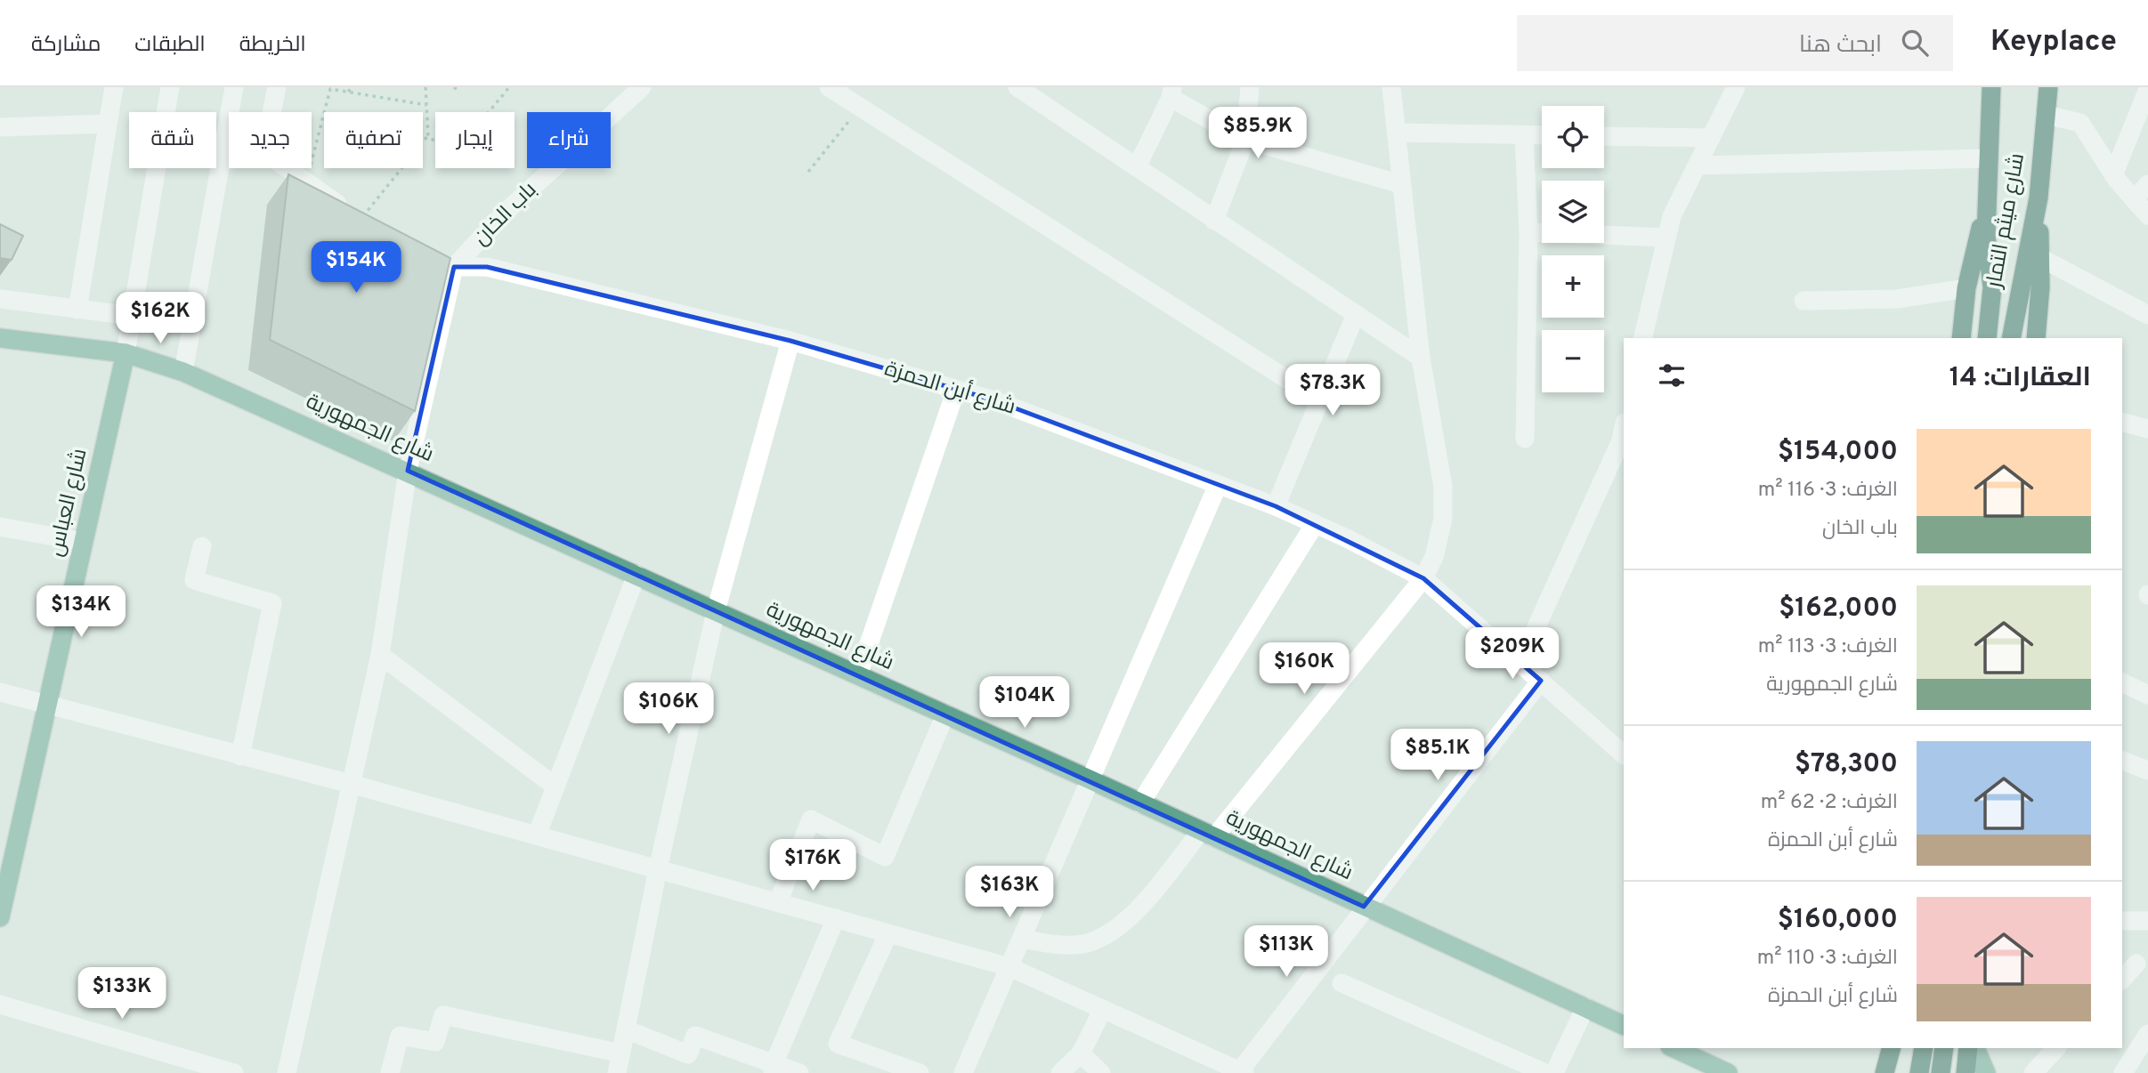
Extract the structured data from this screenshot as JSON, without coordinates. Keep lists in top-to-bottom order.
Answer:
{
  "streets": {
    "highway": ["شارع ميثم التمار"],
    "main road": ["شارع الجمهورية", "شارع العباس"],
    "street": ["باب الخان", "شارع أبن الحمزة"]
  },
  "crossings": [
    ["باب الخان", "شارع أبن الحمزة"],
    ["شارع الجمهورية", "شارع العباس"]
  ],
  "page": {
    "header": "Keyplace",
    "search": "ابحث هنا",
    "nav": ["الخريطة", "الطبقات", "مشاركة"],
    "map_buttons": ["+", "−"],
    "price": [
      "$85.9K",
      "$154K",
      "$162K",
      "$78.3K",
      "$134K",
      "$209K",
      "$160K",
      "$104K",
      "$106K",
      "$85.1K",
      "$176K",
      "$163K",
      "$113K",
      "$133K"
    ],
    "chip": [
      "شراء",
      "إيجار",
      "تصفية",
      "جديد",
      "شقة"
    ],
    "heading": "العقارات: 14",
    "list": [
      {
        "name": "$154,000",
        "note": "الغرف: 3 · 116 m² · باب الخان"
      },
      {
        "name": "$162,000",
        "note": "الغرف: 3 · 113 m² · شارع الجمهورية"
      },
      {
        "name": "$78,300",
        "note": "الغرف: 2 · 62 m² · شارع أبن الحمزة"
      },
      {
        "name": "$160,000",
        "note": "الغرف: 3 · 110 m² · شارع أبن الحمزة"
      }
    ]
  }
}
